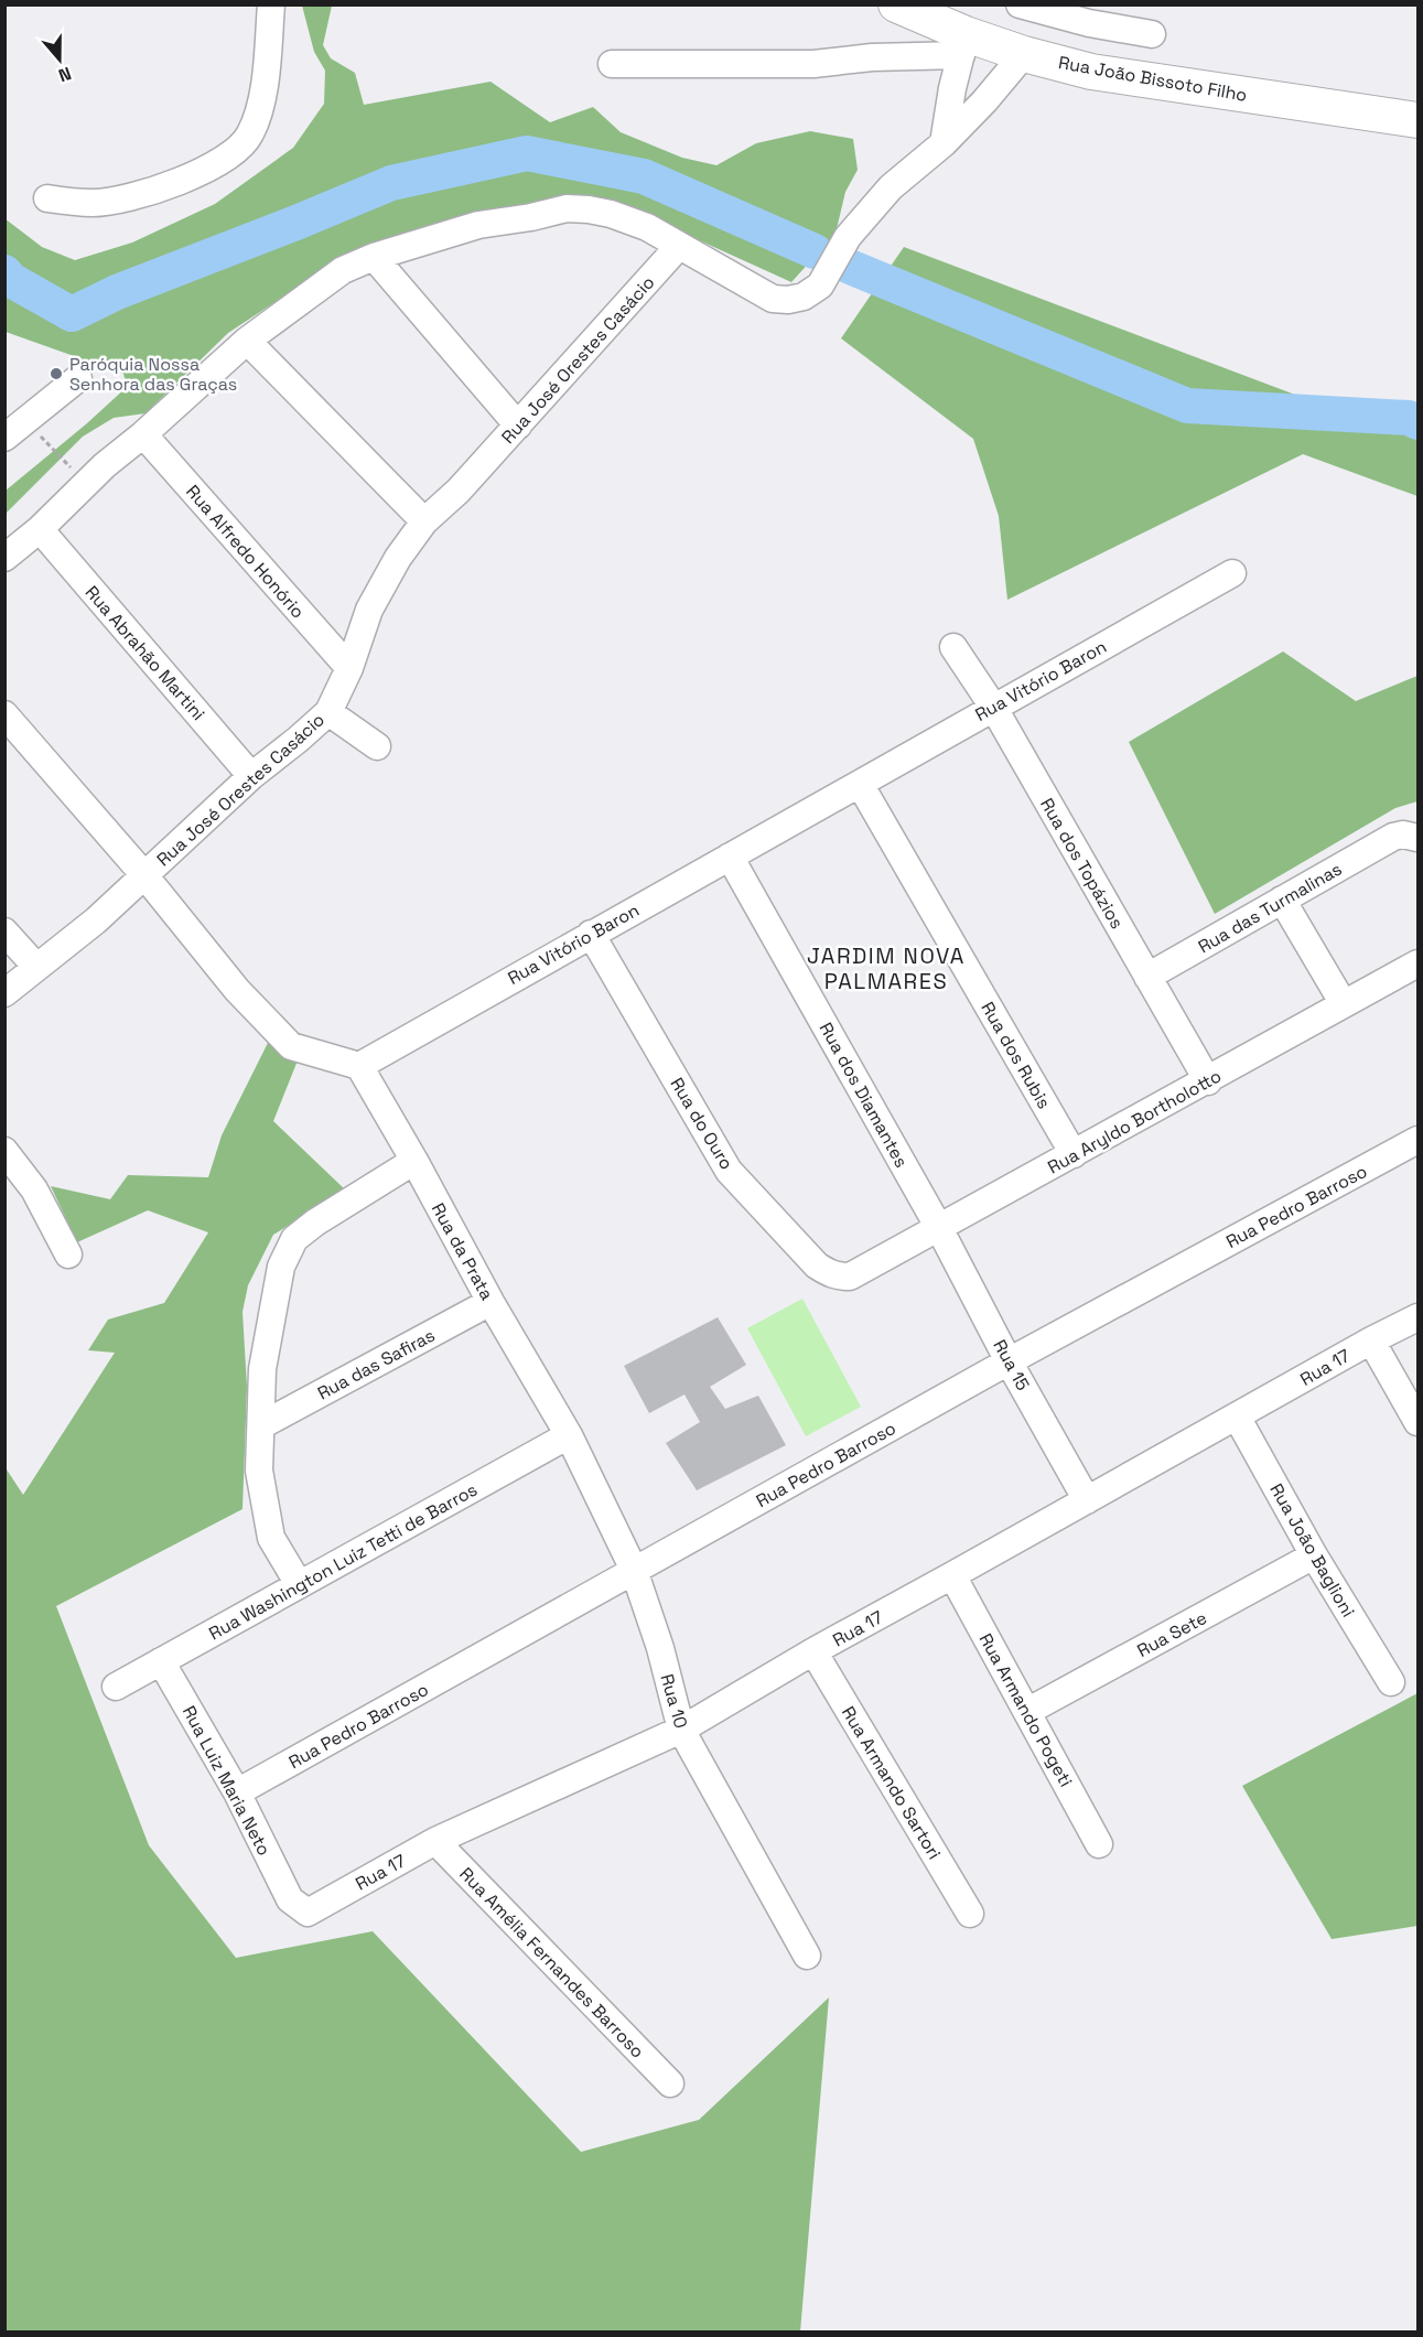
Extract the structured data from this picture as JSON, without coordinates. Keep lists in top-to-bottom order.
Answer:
{
  "streets": {
    "main road": ["Rua João Bissoto Filho"],
    "street": [
      "Rua José Orestes Casácio",
      "Rua Alfredo Honório",
      "Rua Abrahão Martini",
      "Rua Vitório Baron",
      "Rua dos Topázios",
      "Rua das Turmalinas",
      "Rua dos Rubis",
      "Rua dos Diamantes",
      "Rua Aryldo Bortholotto",
      "Rua do Ouro",
      "Rua Pedro Barroso",
      "Rua da Prata",
      "Rua das Safiras",
      "Rua 15",
      "Rua 17",
      "Rua João Baglioni",
      "Rua Washington Luiz Tetti de Barros",
      "Rua Sete",
      "Rua 10",
      "Rua Armando Pogeti",
      "Rua Luiz Maria Neto",
      "Rua Armando Sartori",
      "Rua Amélia Fernandes Barroso"
    ]
  },
  "crossings": [
    ["Rua José Orestes Casácio", "Rua Alfredo Honório"],
    ["Rua José Orestes Casácio", "Rua Abrahão Martini"],
    ["Rua Vitório Baron", "Rua dos Topázios"],
    ["Rua Vitório Baron", "Rua dos Rubis"],
    ["Rua Vitório Baron", "Rua dos Diamantes"],
    ["Rua Vitório Baron", "Rua do Ouro"],
    ["Rua Vitório Baron", "Rua da Prata"],
    ["Rua dos Topázios", "Rua das Turmalinas"],
    ["Rua dos Topázios", "Rua Aryldo Bortholotto"],
    ["Rua dos Rubis", "Rua Aryldo Bortholotto"],
    ["Rua dos Diamantes", "Rua Aryldo Bortholotto"],
    ["Rua dos Diamantes", "Rua 15"],
    ["Rua Aryldo Bortholotto", "Rua do Ouro"],
    ["Rua Aryldo Bortholotto", "Rua 15"],
    ["Rua Pedro Barroso", "Rua 15"],
    ["Rua Pedro Barroso", "Rua 10"],
    ["Rua Pedro Barroso", "Rua Luiz Maria Neto"],
    ["Rua da Prata", "Rua das Safiras"],
    ["Rua da Prata", "Rua Washington Luiz Tetti de Barros"],
    ["Rua da Prata", "Rua 10"],
    ["Rua 15", "Rua 17"],
    ["Rua 17", "Rua João Baglioni"],
    ["Rua 17", "Rua 10"],
    ["Rua 17", "Rua Armando Pogeti"],
    ["Rua 17", "Rua Luiz Maria Neto"],
    ["Rua 17", "Rua Armando Sartori"],
    ["Rua 17", "Rua Amélia Fernandes Barroso"],
    ["Rua João Baglioni", "Rua Sete"],
    ["Rua Washington Luiz Tetti de Barros", "Rua 10"],
    ["Rua Washington Luiz Tetti de Barros", "Rua Luiz Maria Neto"],
    ["Rua Sete", "Rua Armando Pogeti"]
  ],
  "districts": ["JARDIM NOVA PALMARES"],
  "places": ["Paróquia Nossa Senhora das Graças"],
  "north": "bottom"
}
